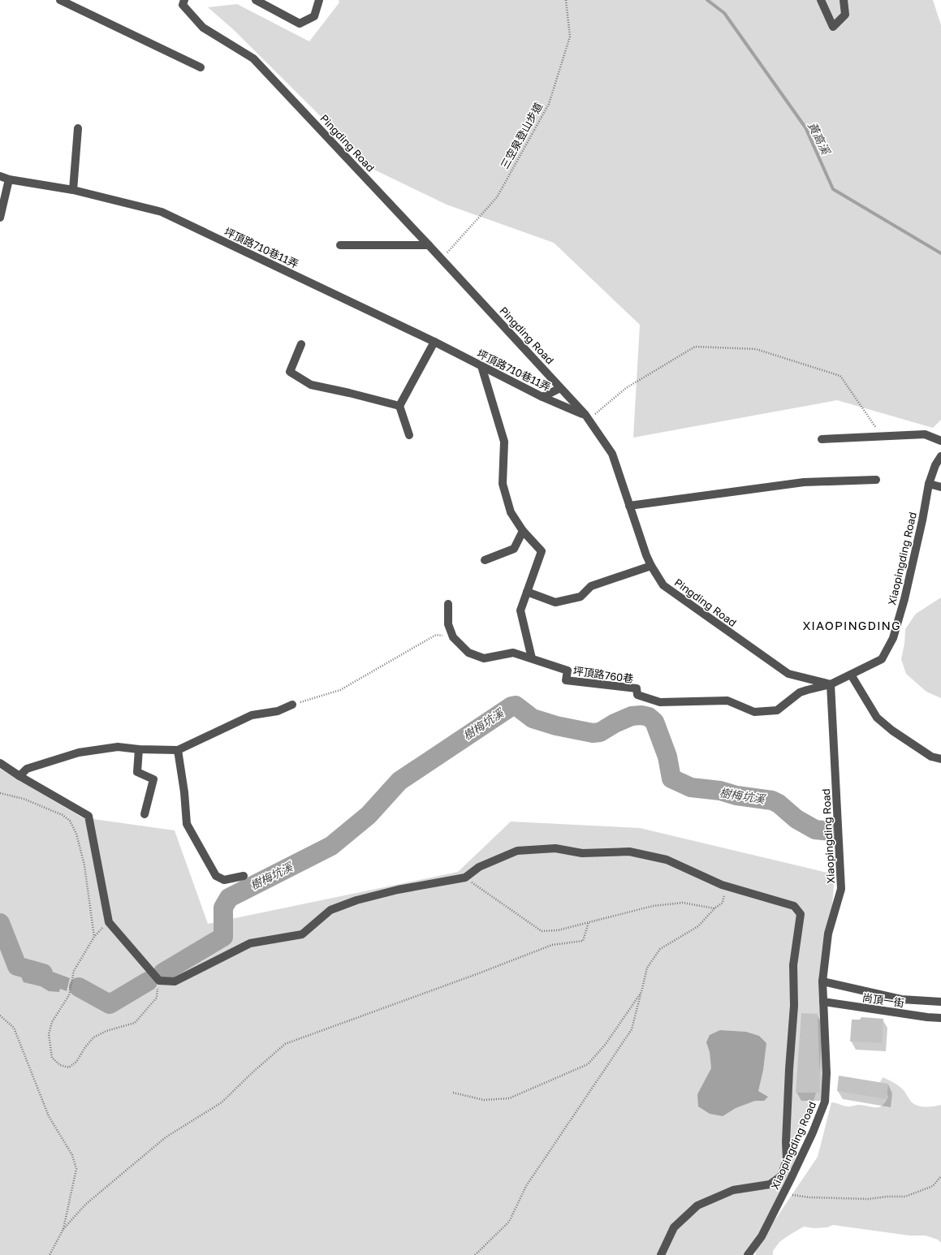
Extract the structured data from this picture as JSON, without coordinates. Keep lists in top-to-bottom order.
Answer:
{
  "streets": {
    "street": [
      "Pingding Road",
      "坪頂路710巷11弄",
      "Xiaopingding Road",
      "坪頂路760巷",
      "尚頂一街"
    ],
    "path": ["三空泉登山步道"]
  },
  "crossings": [
    ["三空泉登山步道", "Pingding Road"],
    ["Pingding Road", "坪頂路710巷11弄"],
    ["Pingding Road", "Xiaopingding Road"],
    ["Pingding Road", "坪頂路760巷"],
    ["Xiaopingding Road", "坪頂路760巷"],
    ["Xiaopingding Road", "尚頂一街"]
  ],
  "districts": ["XIAOPINGDING"],
  "water": ["黃高溪", "樹梅坑溪"]
}
